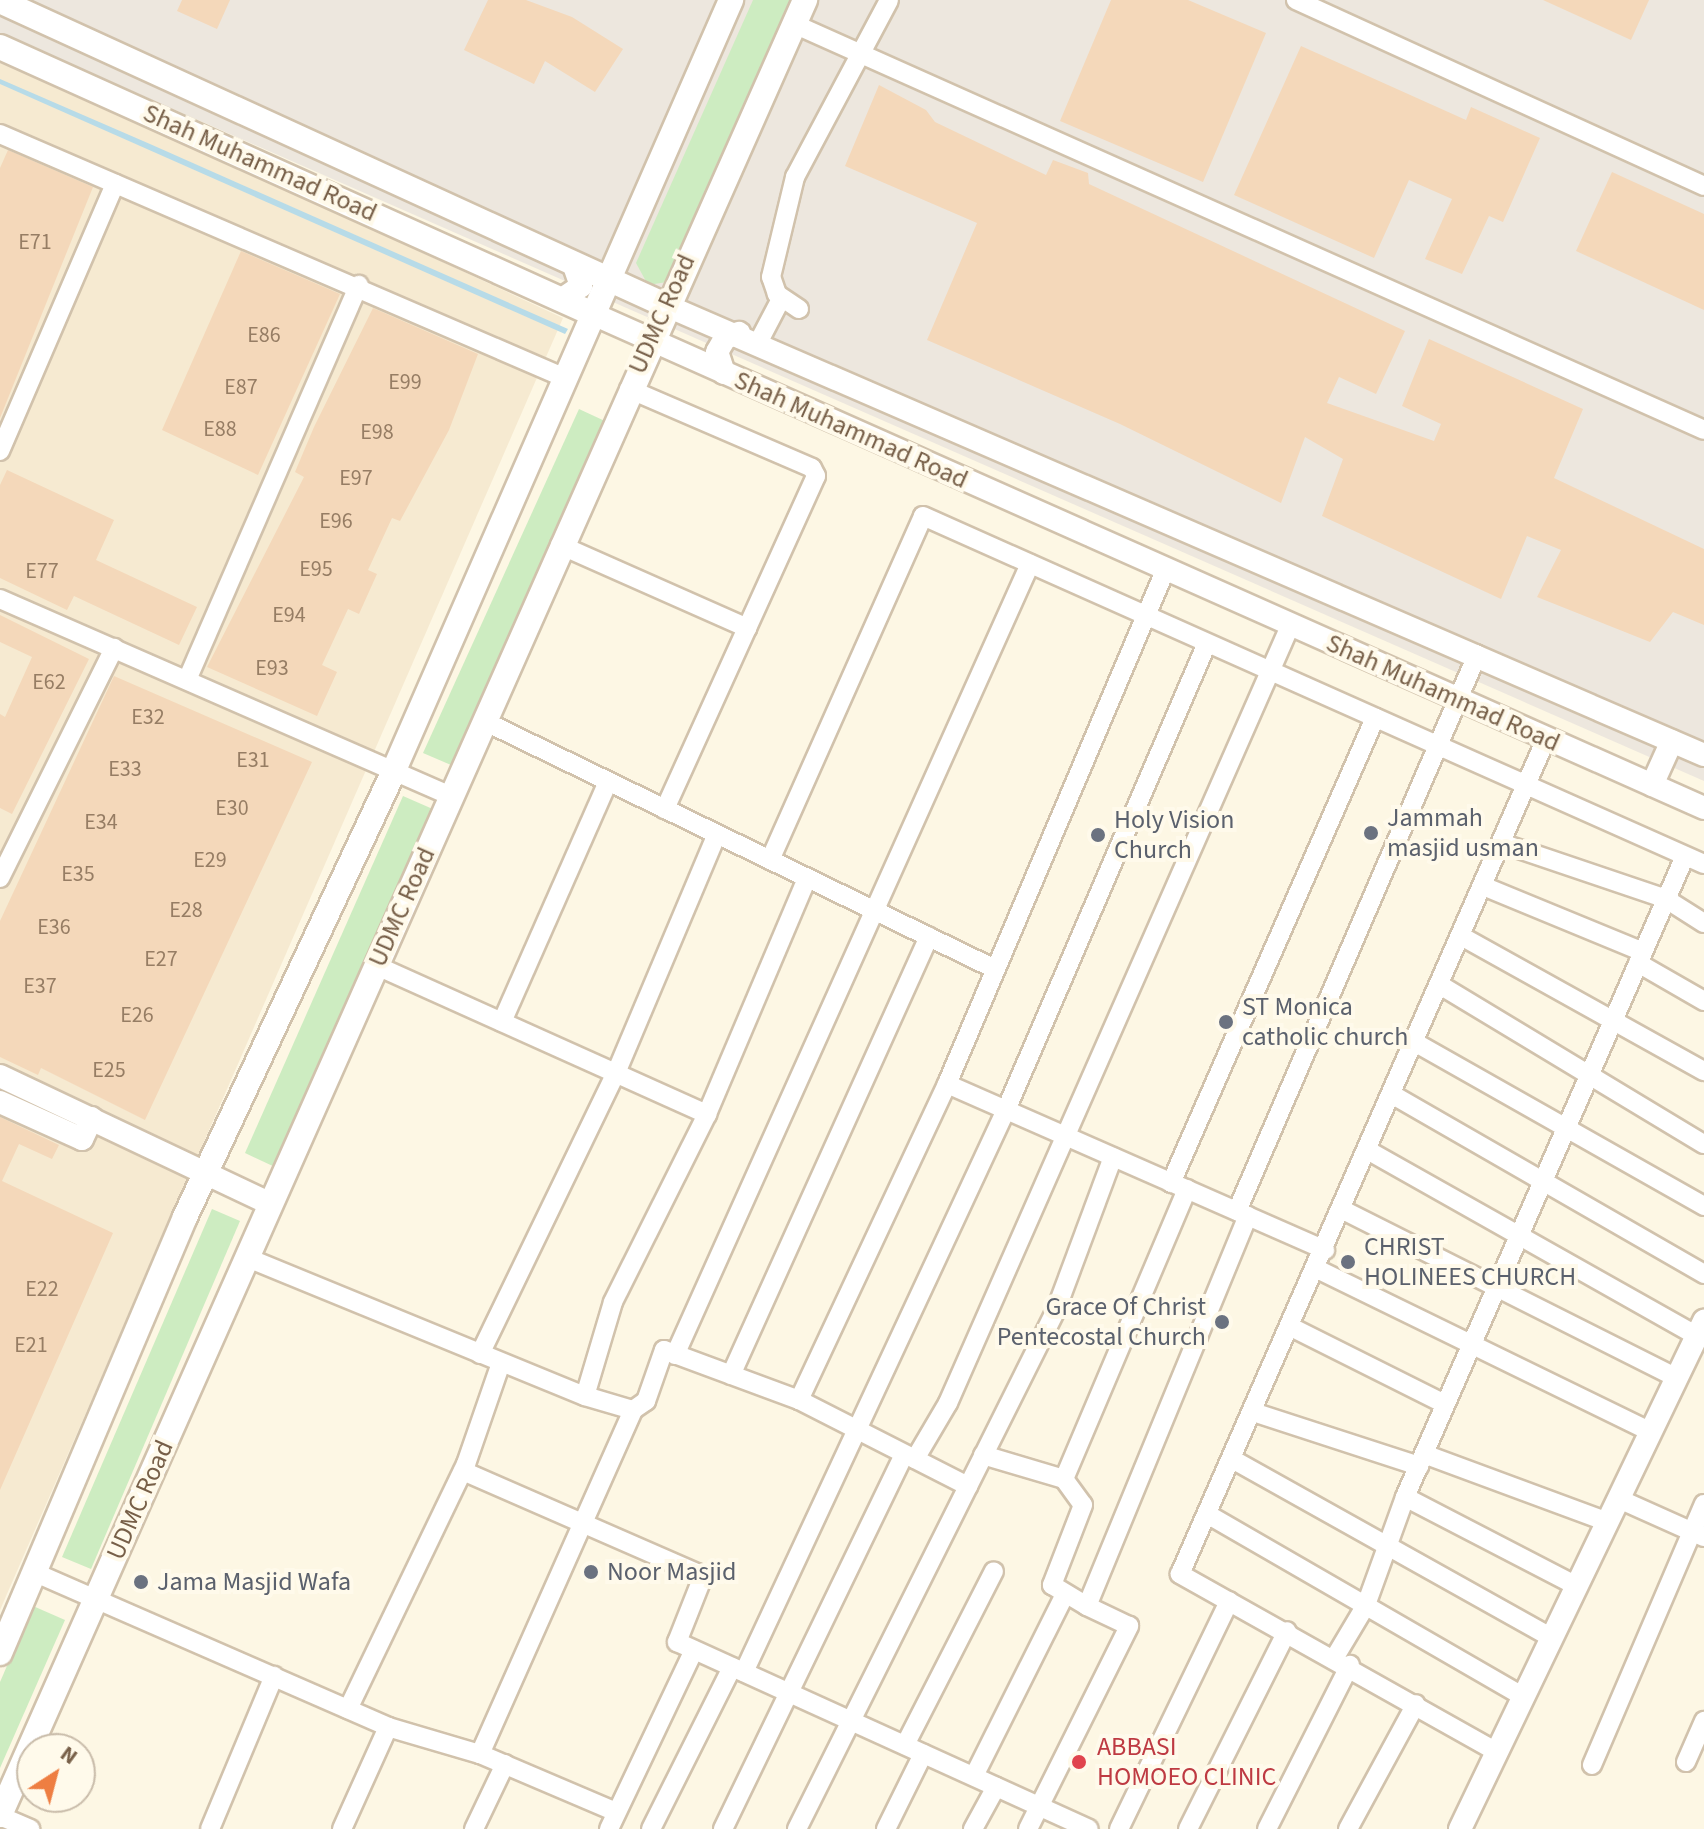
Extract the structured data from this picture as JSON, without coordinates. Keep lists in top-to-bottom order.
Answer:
{
  "streets": {
    "main road": ["Shah Muhammad Road", "UDMC Road"]
  },
  "crossings": [
    ["Shah Muhammad Road", "UDMC Road"]
  ],
  "places": [
    "Jammah masjid usman",
    "Holy Vision Church",
    "ST Monica catholic church",
    "CHRIST HOLINEES CHURCH",
    "Grace Of Christ Pentecostal Church",
    "Noor Masjid",
    "Jama Masjid Wafa",
    "ABBASI HOMOEO CLINIC"
  ],
  "house_numbers": [
    "E71",
    "E86",
    "E99",
    "E87",
    "E88",
    "E98",
    "E97",
    "E96",
    "E95",
    "E77",
    "E94",
    "E93",
    "E62",
    "E32",
    "E31",
    "E33",
    "E30",
    "E34",
    "E29",
    "E35",
    "E28",
    "E36",
    "E27",
    "E37",
    "E26",
    "E25",
    "E22",
    "E21"
  ],
  "north": "top right"
}
